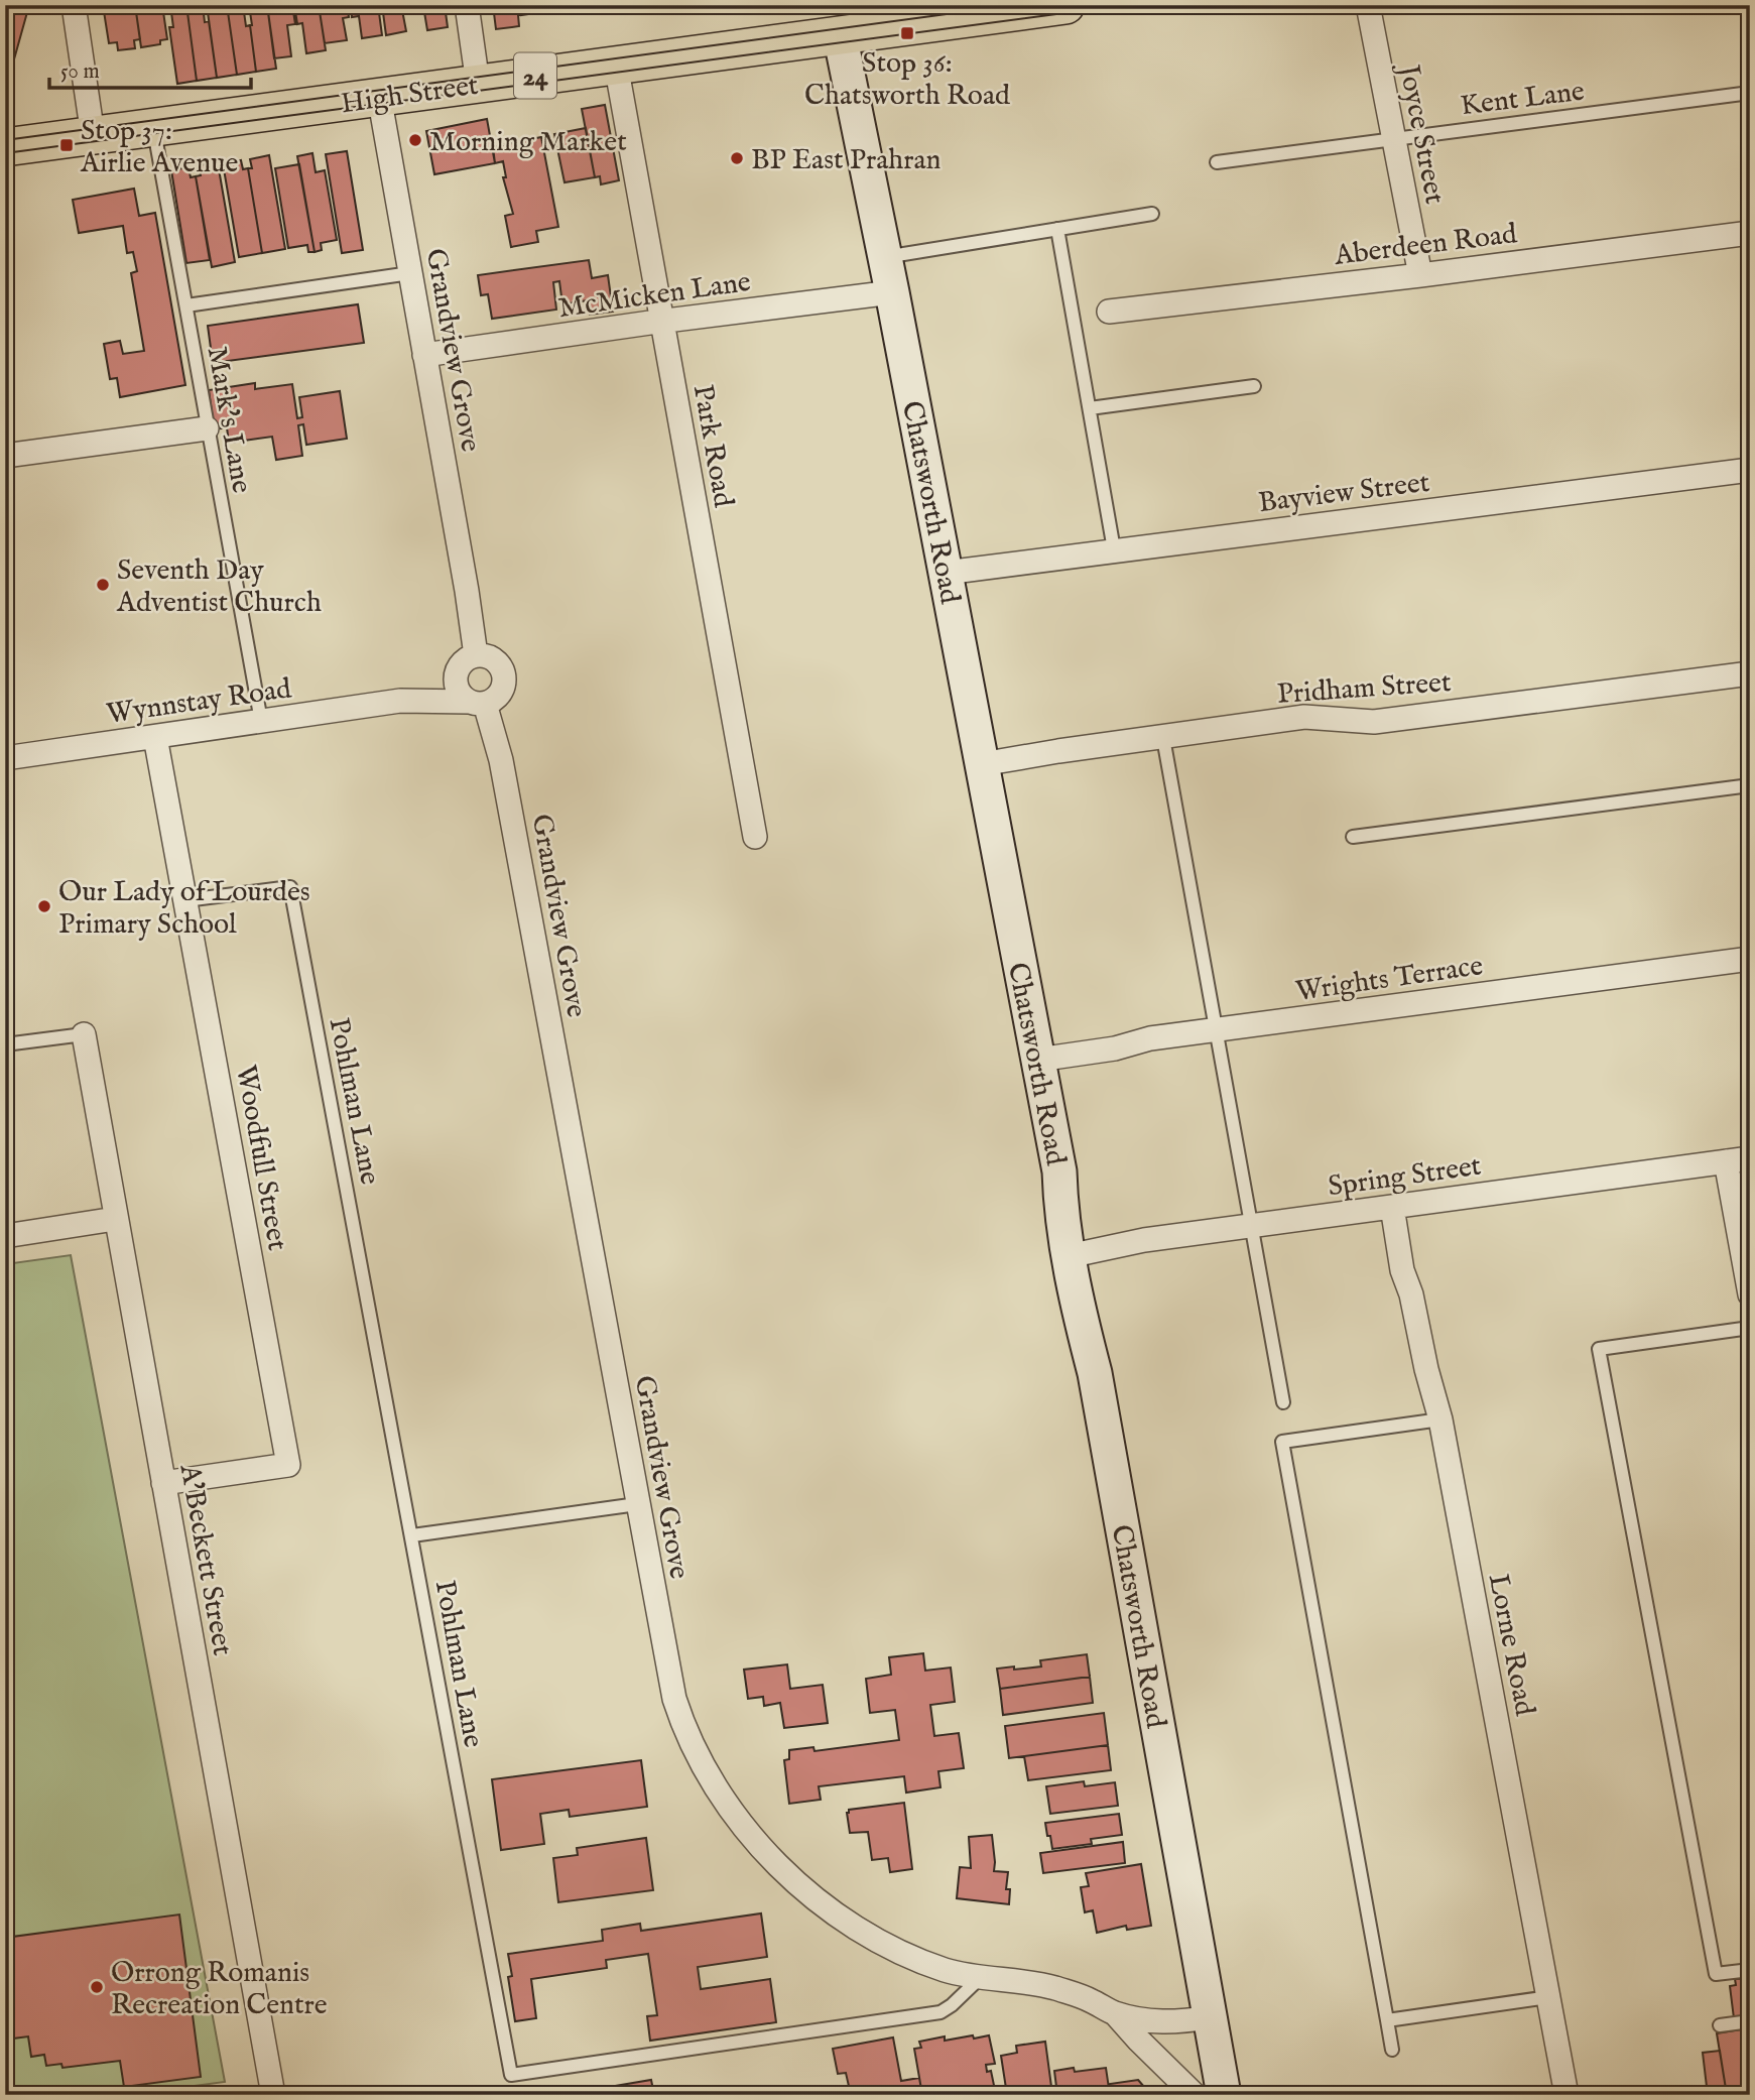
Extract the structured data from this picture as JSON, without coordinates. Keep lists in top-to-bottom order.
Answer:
{
  "streets": {
    "main road": ["24", "High Street"],
    "street": [
      "Joyce Street",
      "Aberdeen Road",
      "McMicken Lane",
      "Grandview Grove",
      "Park Road",
      "Bayview Street",
      "Chatsworth Road",
      "Pridham Street",
      "Wynnstay Road",
      "Wrights Terrace",
      "Woodfull Street",
      "Spring Street",
      "A'Beckett Street",
      "Lorne Road"
    ],
    "lane": ["Kent Lane", "Mark's Lane", "Pohlman Lane"]
  },
  "crossings": [
    ["High Street", "Grandview Grove"],
    ["High Street", "Mark's Lane"],
    ["High Street", "Park Road"],
    ["High Street", "Chatsworth Road"],
    ["Kent Lane", "Joyce Street"],
    ["Joyce Street", "Aberdeen Road"],
    ["McMicken Lane", "Grandview Grove"],
    ["McMicken Lane", "Park Road"],
    ["McMicken Lane", "Chatsworth Road"],
    ["Grandview Grove", "Chatsworth Road"],
    ["Grandview Grove", "Wynnstay Road"],
    ["Grandview Grove", "Pohlman Lane"],
    ["Mark's Lane", "Wynnstay Road"],
    ["Bayview Street", "Chatsworth Road"],
    ["Chatsworth Road", "Pridham Street"],
    ["Chatsworth Road", "Wrights Terrace"],
    ["Chatsworth Road", "Spring Street"],
    ["Wynnstay Road", "Woodfull Street"],
    ["Pohlman Lane", "Woodfull Street"],
    ["Woodfull Street", "A'Beckett Street"],
    ["Spring Street", "Lorne Road"]
  ],
  "places": {
    "transit": ["Stop 36: Chatsworth Road", "Stop 37: Airlie Avenue"],
    "other": [
      "Morning Market",
      "BP East Prahran",
      "Seventh Day Adventist Church",
      "Our Lady of Lourdes Primary School",
      "Orrong Romanis Recreation Centre"
    ]
  },
  "scale_bar": "50 m"
}
